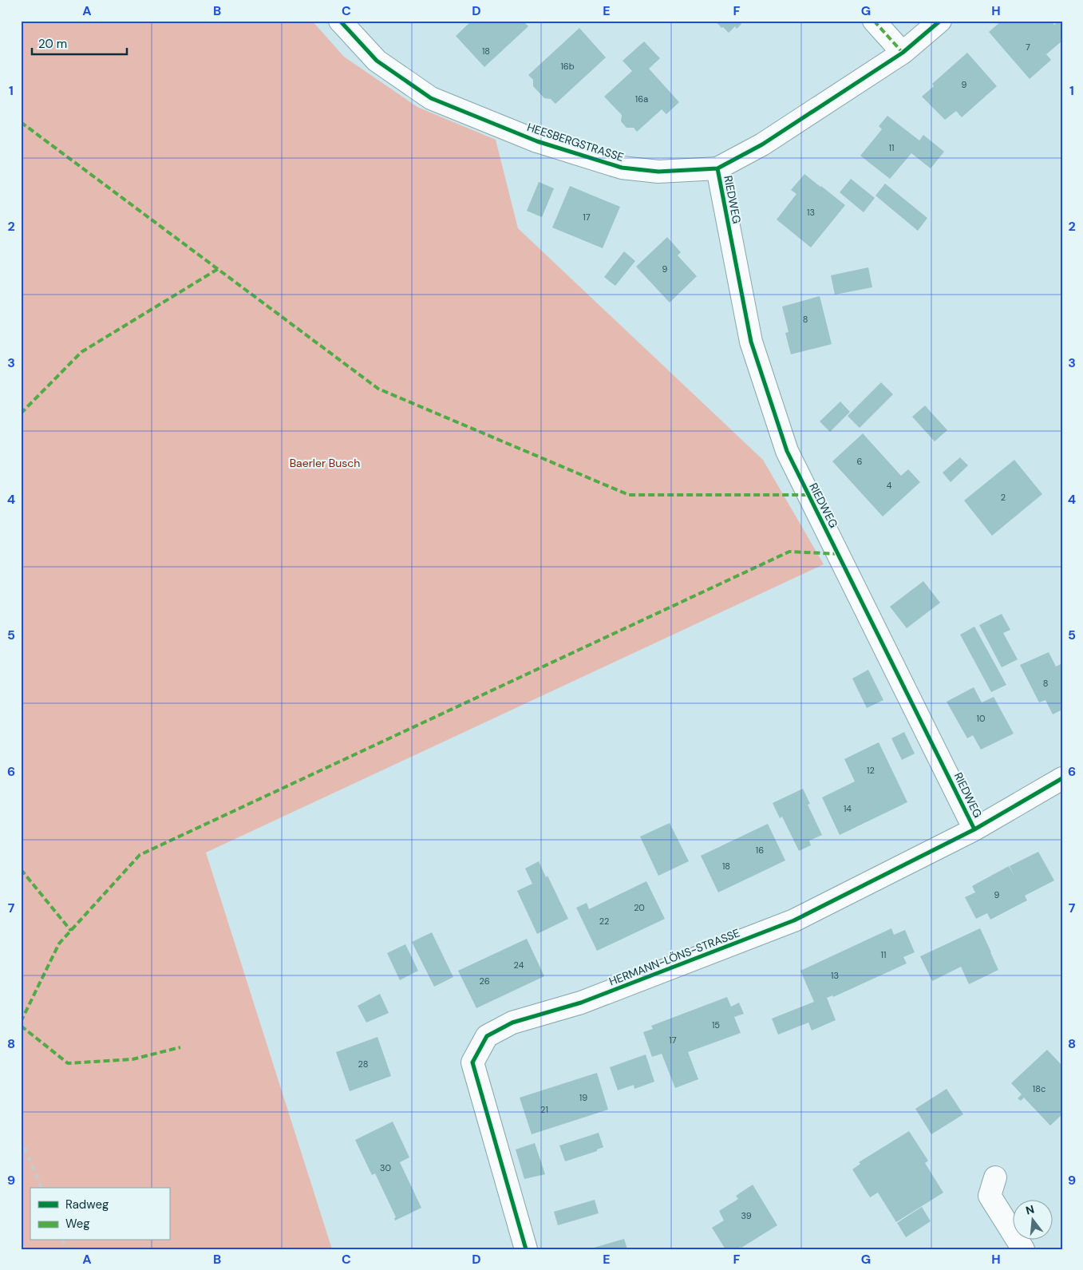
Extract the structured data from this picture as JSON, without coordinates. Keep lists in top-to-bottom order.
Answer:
{
  "streets": {
    "street": ["HEESBERGSTRASSE", "RIEDWEG", "HERMANN-LÖNS-STRASSE"]
  },
  "crossings": [
    ["HEESBERGSTRASSE", "RIEDWEG"],
    ["RIEDWEG", "HERMANN-LÖNS-STRASSE"]
  ],
  "parks": ["Baerler Busch"],
  "house_numbers": [
    "7",
    "18",
    "16b",
    "9",
    "16a",
    "11",
    "13",
    "17",
    "9",
    "8",
    "6",
    "4",
    "2",
    "8",
    "10",
    "12",
    "14",
    "16",
    "18",
    "9",
    "20",
    "22",
    "11",
    "24",
    "13",
    "26",
    "15",
    "17",
    "28",
    "18c",
    "19",
    "21",
    "30",
    "39"
  ],
  "legend": ["Radweg", "Weg"],
  "scale_bar": "20 m",
  "north": "top",
  "grid": {
    "columns": [
      "A",
      "B",
      "C",
      "D",
      "E",
      "F",
      "G",
      "H"
    ],
    "rows": [
      "1",
      "2",
      "3",
      "4",
      "5",
      "6",
      "7",
      "8",
      "9"
    ]
  }
}
